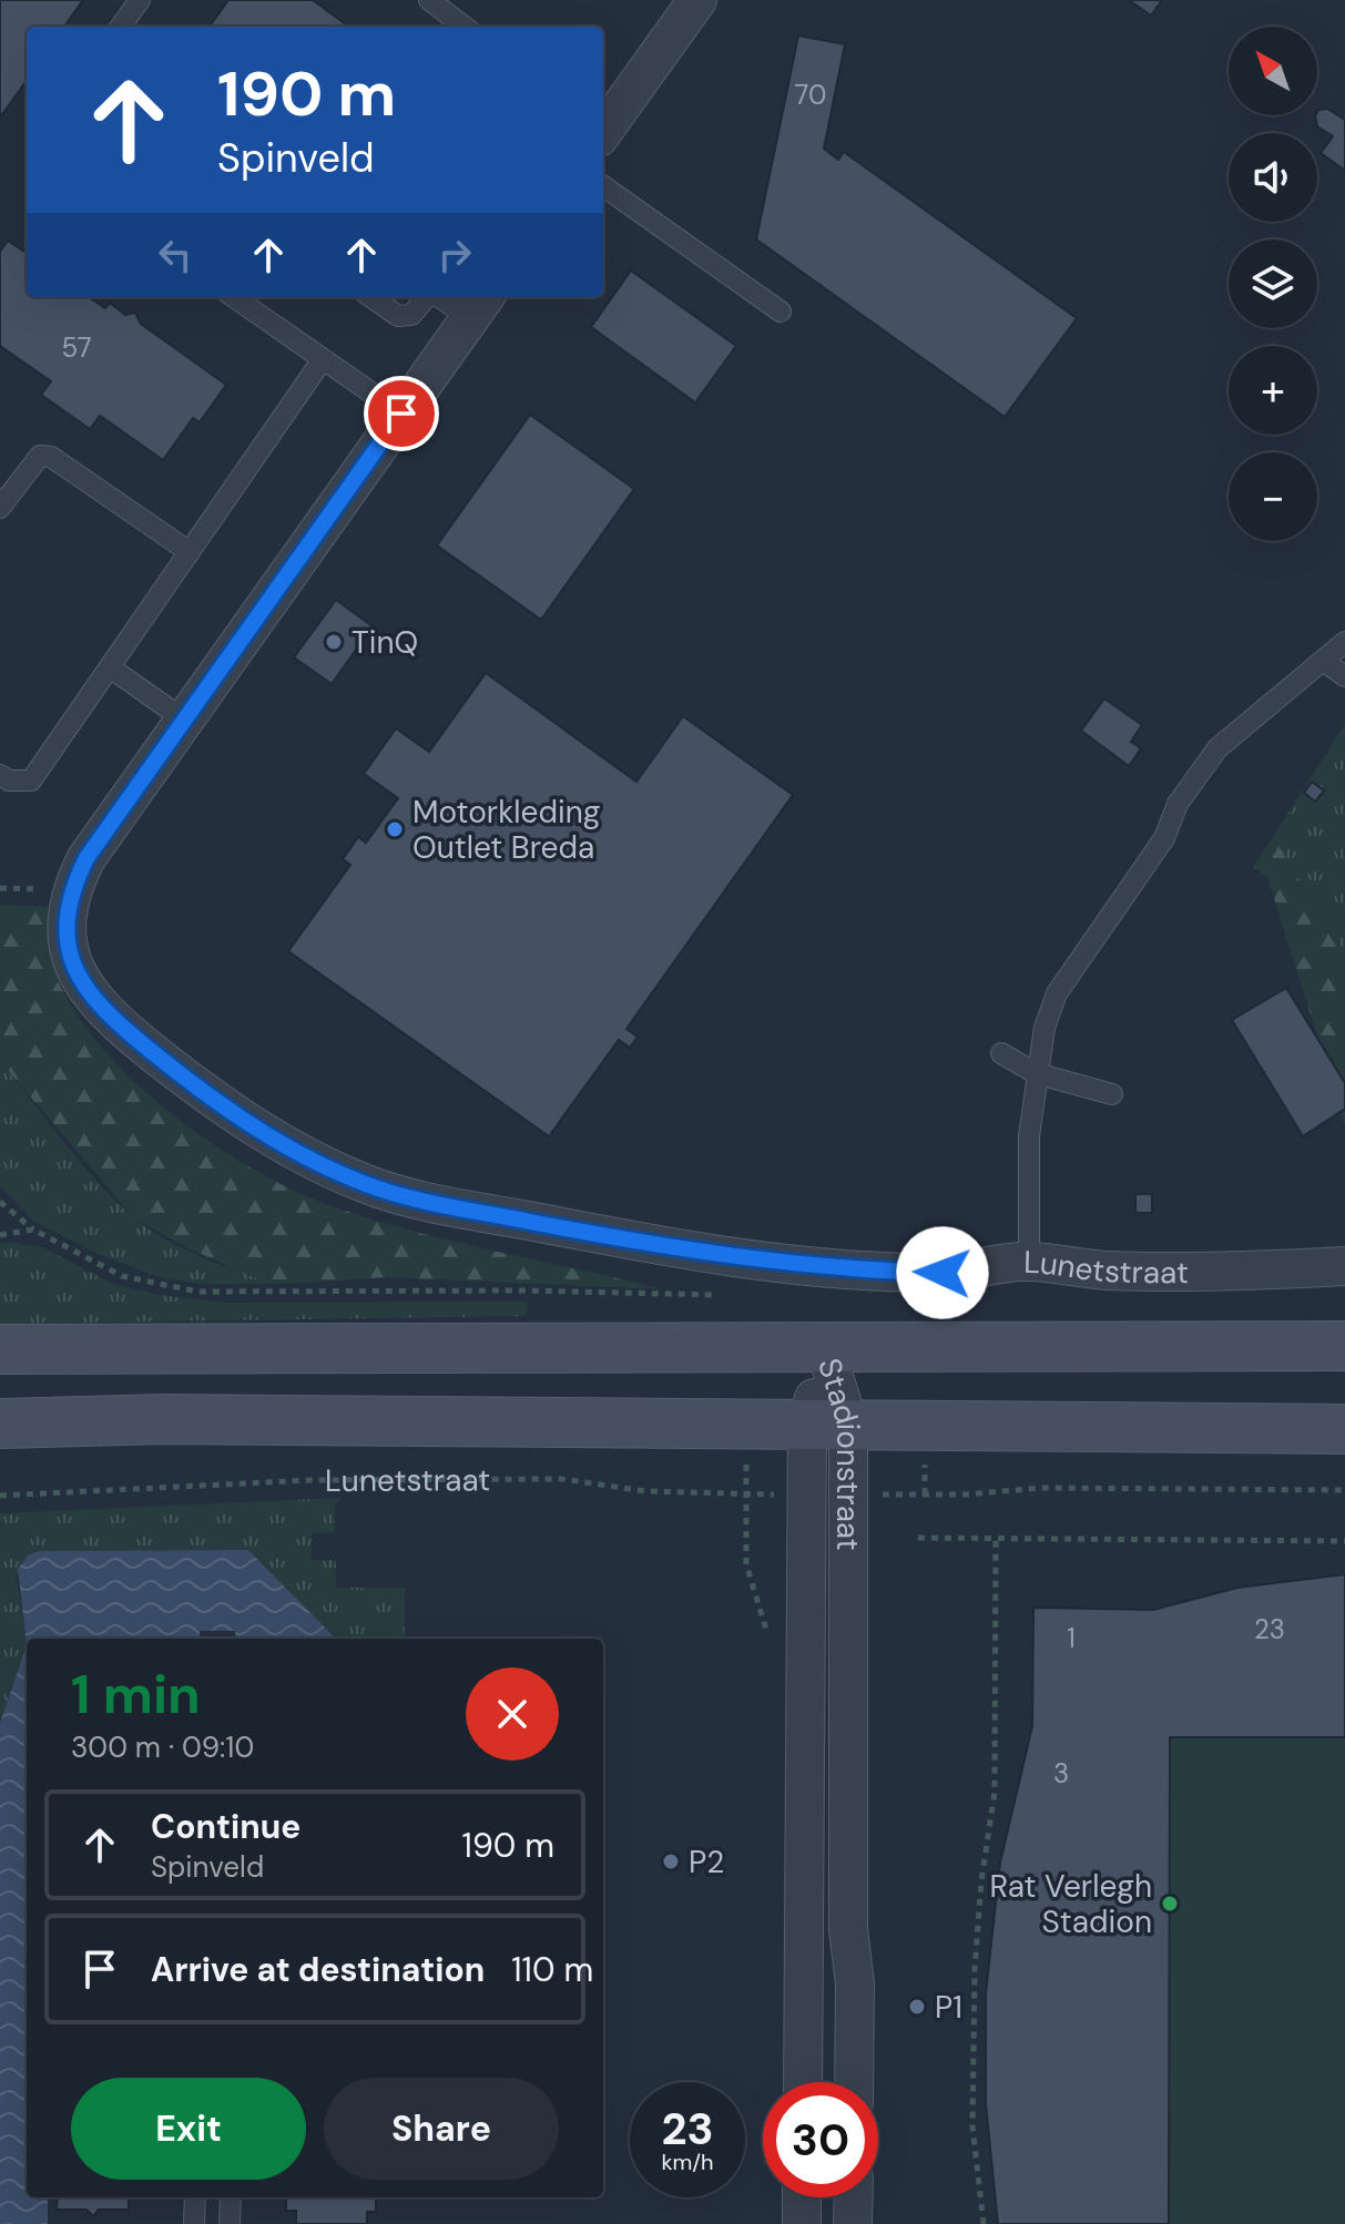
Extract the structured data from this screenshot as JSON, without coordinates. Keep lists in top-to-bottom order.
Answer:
{
  "streets": {
    "main road": ["Lunetstraat"],
    "street": ["Stadionstraat"]
  },
  "crossings": [
    ["Lunetstraat", "Stadionstraat"]
  ],
  "places": [
    "TinQ",
    "Motorkleding Outlet Breda",
    "P2",
    "Rat Verlegh Stadion",
    "P1"
  ],
  "house_numbers": [
    "70",
    "57",
    "23",
    "1",
    "3"
  ],
  "north": "top left",
  "page": {
    "map_buttons": ["+", "−"],
    "turn": ["190 m", "Spinveld"],
    "heading": ["1 min", "300 m · 09:10"],
    "list": [
      {
        "name": "Continue",
        "note": "Spinveld",
        "value": "190 m"
      },
      {
        "name": "Arrive at destination",
        "value": "110 m"
      }
    ],
    "buttons": ["Exit", "Share"],
    "speed": "23 km/h",
    "limit": "30"
  }
}
